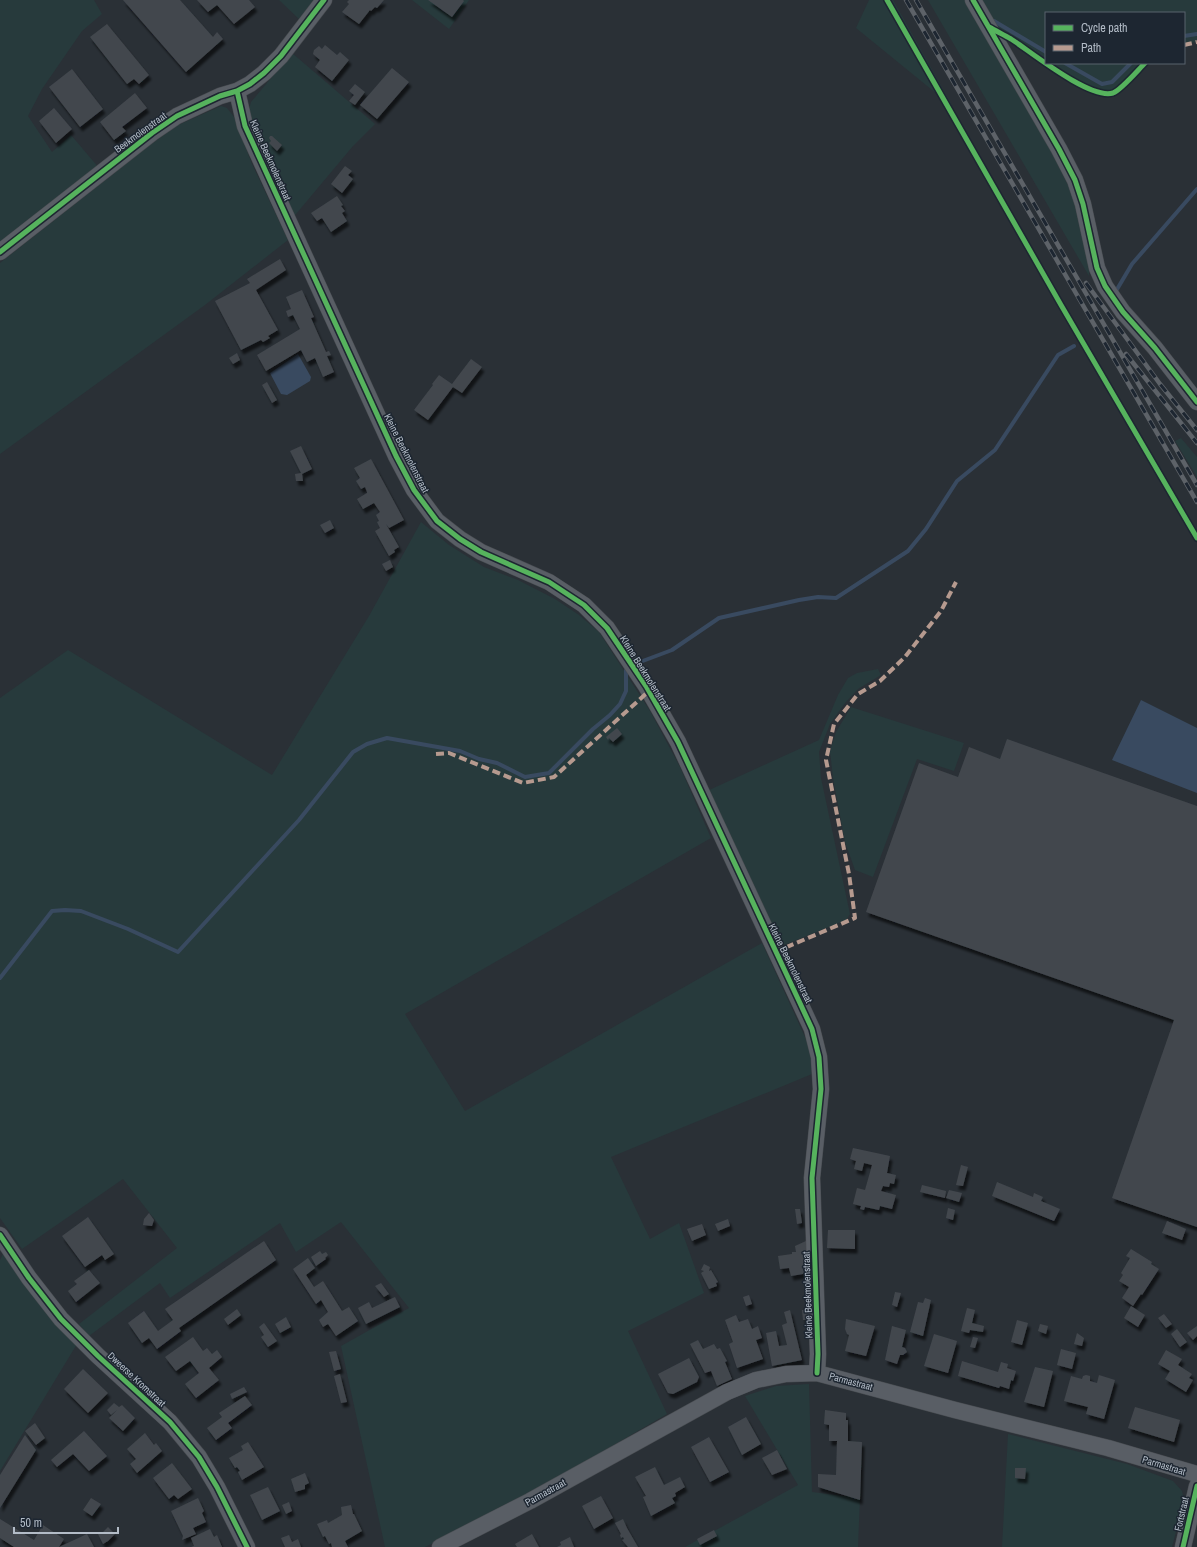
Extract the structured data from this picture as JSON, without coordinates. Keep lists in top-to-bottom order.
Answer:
{
  "streets": {
    "street": [
      "Beekmolenstraat",
      "Kleine Beekmolenstraat",
      "Dweerse Kromstraat",
      "Parmastraat",
      "Fortstraat"
    ]
  },
  "crossings": [
    ["Beekmolenstraat", "Kleine Beekmolenstraat"],
    ["Kleine Beekmolenstraat", "Parmastraat"]
  ],
  "legend": ["Cycle path", "Path"],
  "scale_bar": "50 m"
}
